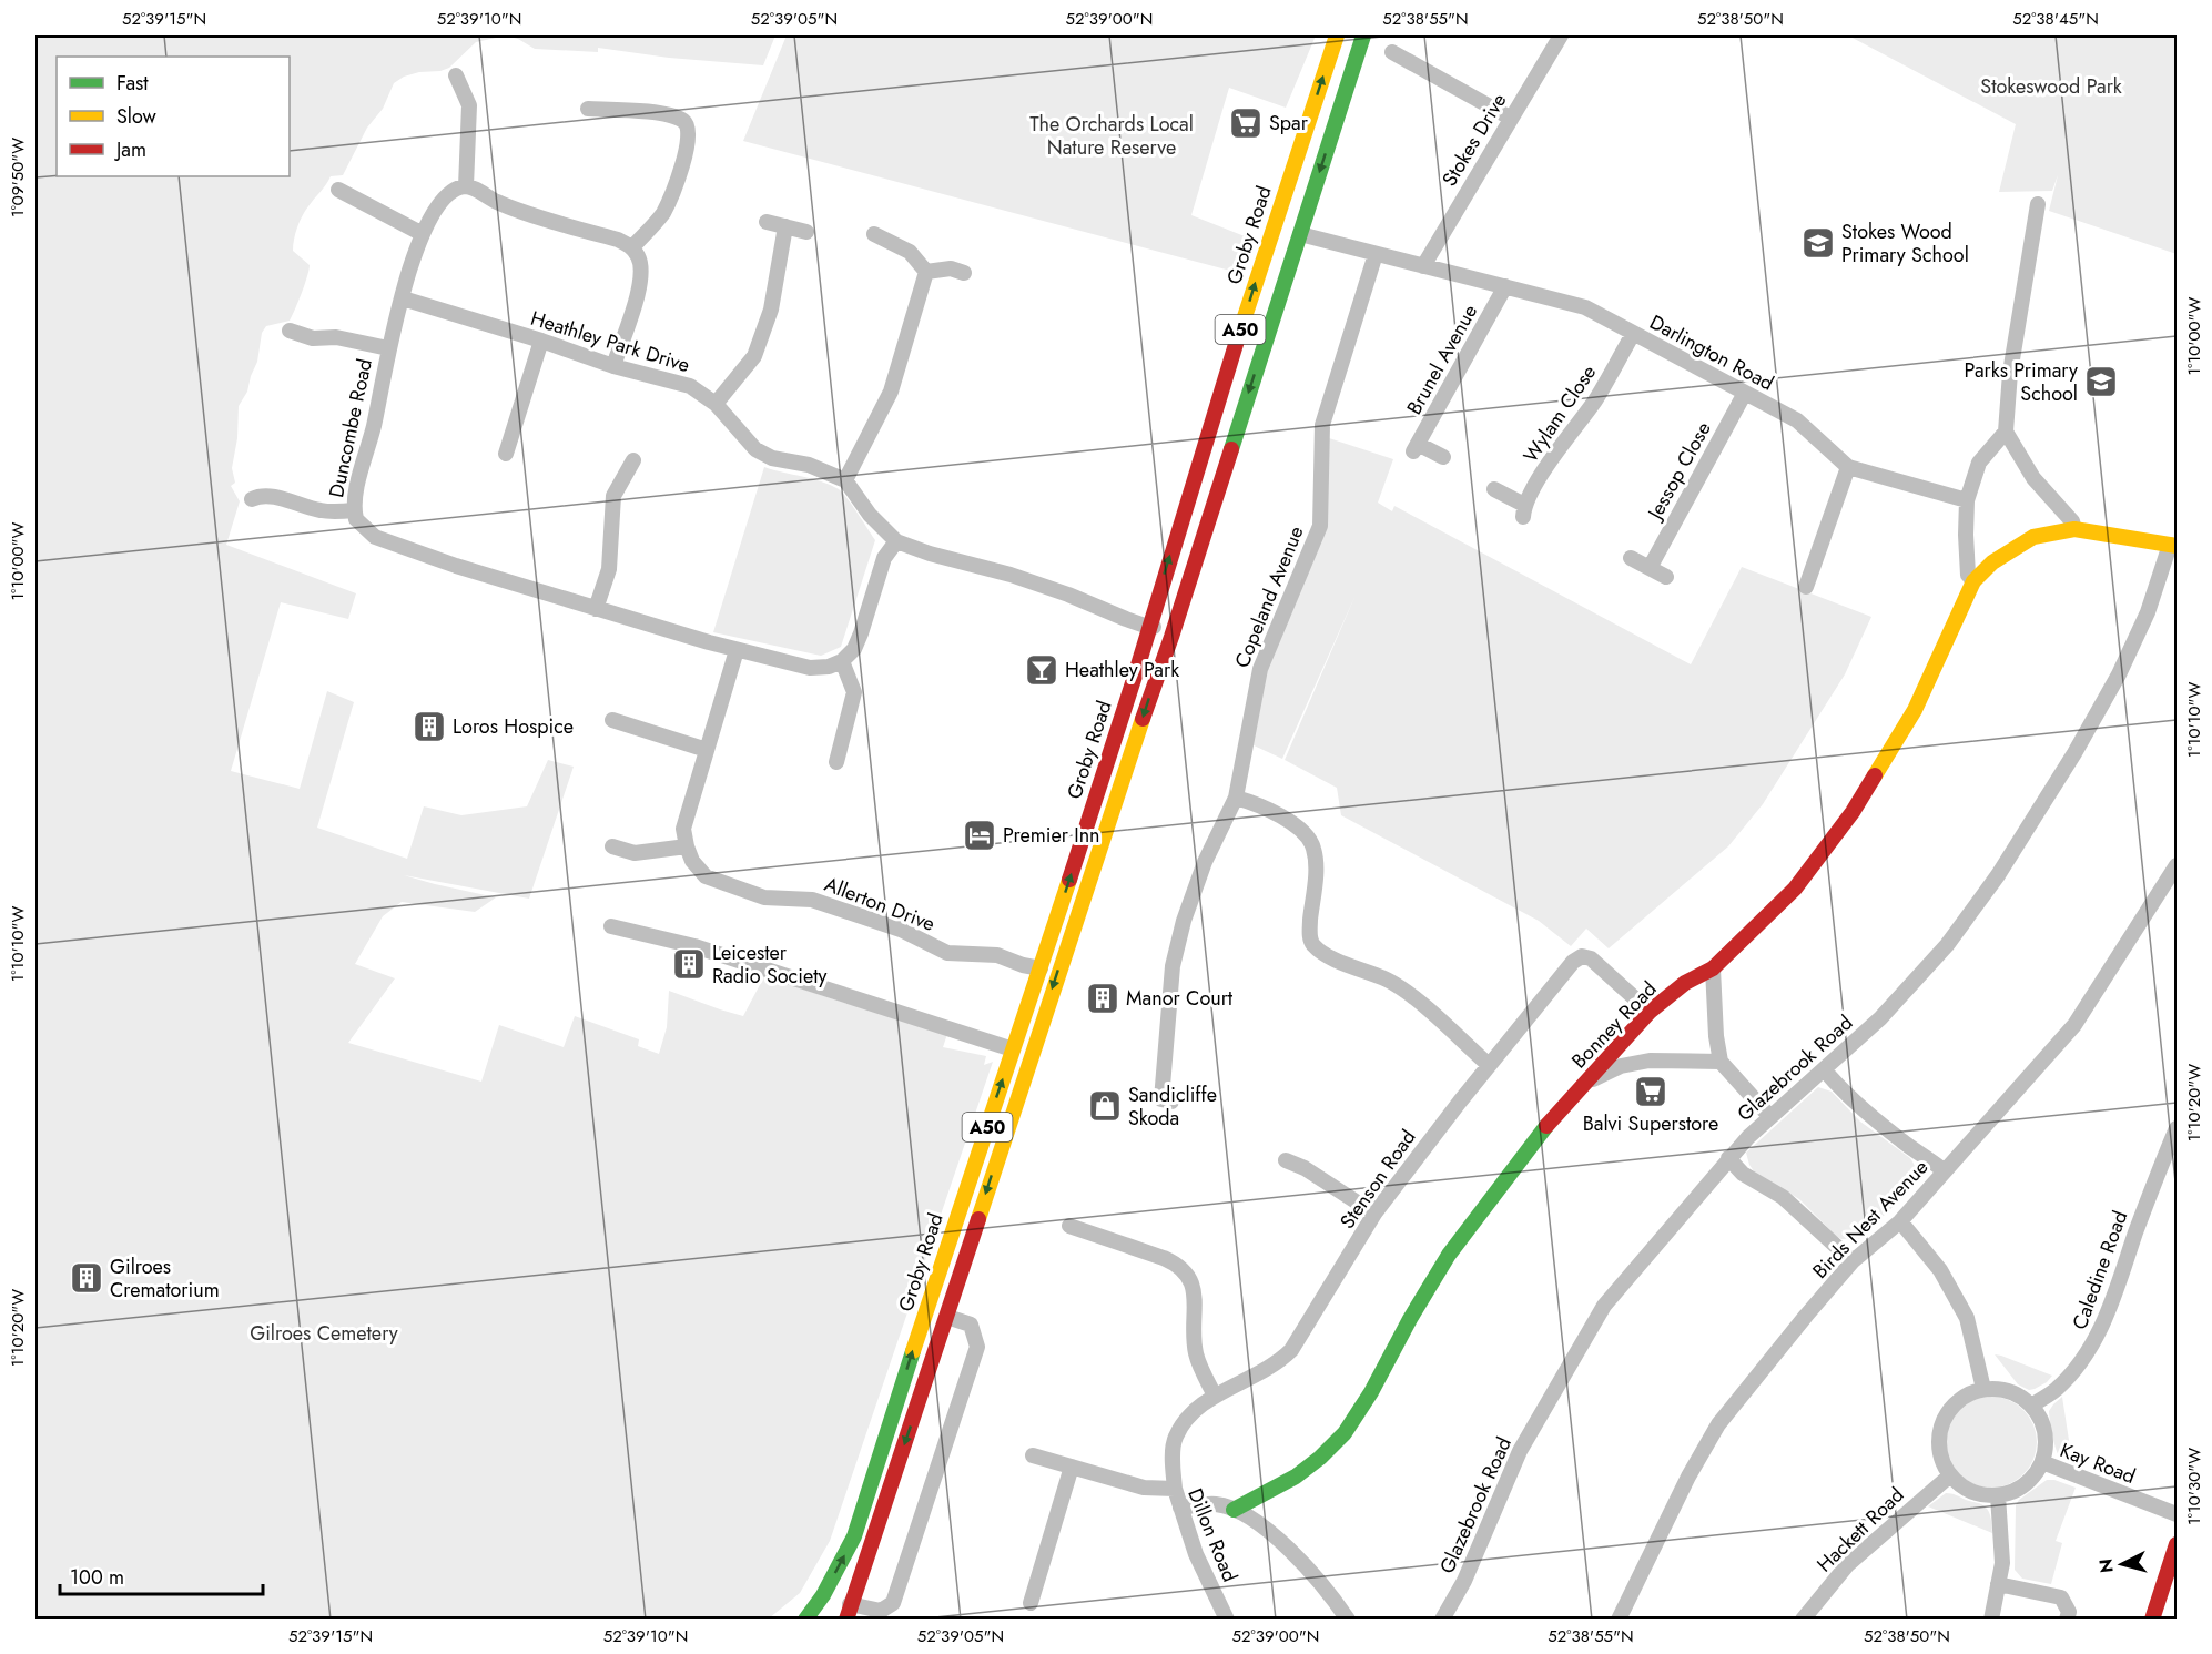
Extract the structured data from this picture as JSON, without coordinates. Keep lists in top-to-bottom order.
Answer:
{
  "streets": {
    "main road": ["Groby Road", "A50", "Bonney Road"],
    "street": [
      "Stokes Drive",
      "Heathley Park Drive",
      "Darlington Road",
      "Brunel Avenue",
      "Wylam Close",
      "Duncombe Road",
      "Jessop Close",
      "Copeland Avenue",
      "Allerton Drive",
      "Glazebrook Road",
      "Stenson Road",
      "Birds Nest Avenue",
      "Caledine Road",
      "Kay Road",
      "Hackett Road",
      "Dillon Road"
    ]
  },
  "crossings": [
    ["Stokes Drive", "Darlington Road"],
    ["Groby Road", "Darlington Road"],
    ["Groby Road", "Allerton Drive"],
    ["Heathley Park Drive", "Duncombe Road"],
    ["Darlington Road", "Brunel Avenue"],
    ["Darlington Road", "Wylam Close"],
    ["Darlington Road", "Jessop Close"],
    ["Darlington Road", "Copeland Avenue"],
    ["Bonney Road", "Stenson Road"],
    ["Stenson Road", "Dillon Road"],
    ["Caledine Road", "Kay Road"],
    ["Caledine Road", "Hackett Road"],
    ["Kay Road", "Hackett Road"]
  ],
  "parks": ["Stokeswood Park", "The Orchards Local Nature Reserve", "Gilroes Cemetery"],
  "places": {
    "supermarket": ["Spar", "Balvi Superstore"],
    "school or university": ["Stokes Wood Primary School", "Parks Primary School"],
    "bar": ["Heathley Park"],
    "building": [
      "Loros Hospice",
      "Leicester Radio Society",
      "Manor Court",
      "Gilroes Crematorium"
    ],
    "hotel": ["Premier Inn"],
    "shop": ["Sandicliffe Skoda"]
  },
  "legend": ["Fast", "Slow", "Jam"],
  "scale_bar": "100 m",
  "north": "left",
  "coordinates": [
    "52°39'15\"N",
    "52°39'10\"N",
    "52°39'05\"N",
    "52°39'00\"N",
    "52°38'55\"N",
    "52°38'50\"N",
    "52°38'45\"N",
    "1°09'50\"W",
    "1°10'00\"W",
    "1°10'10\"W",
    "1°10'20\"W",
    "1°10'30\"W"
  ]
}
